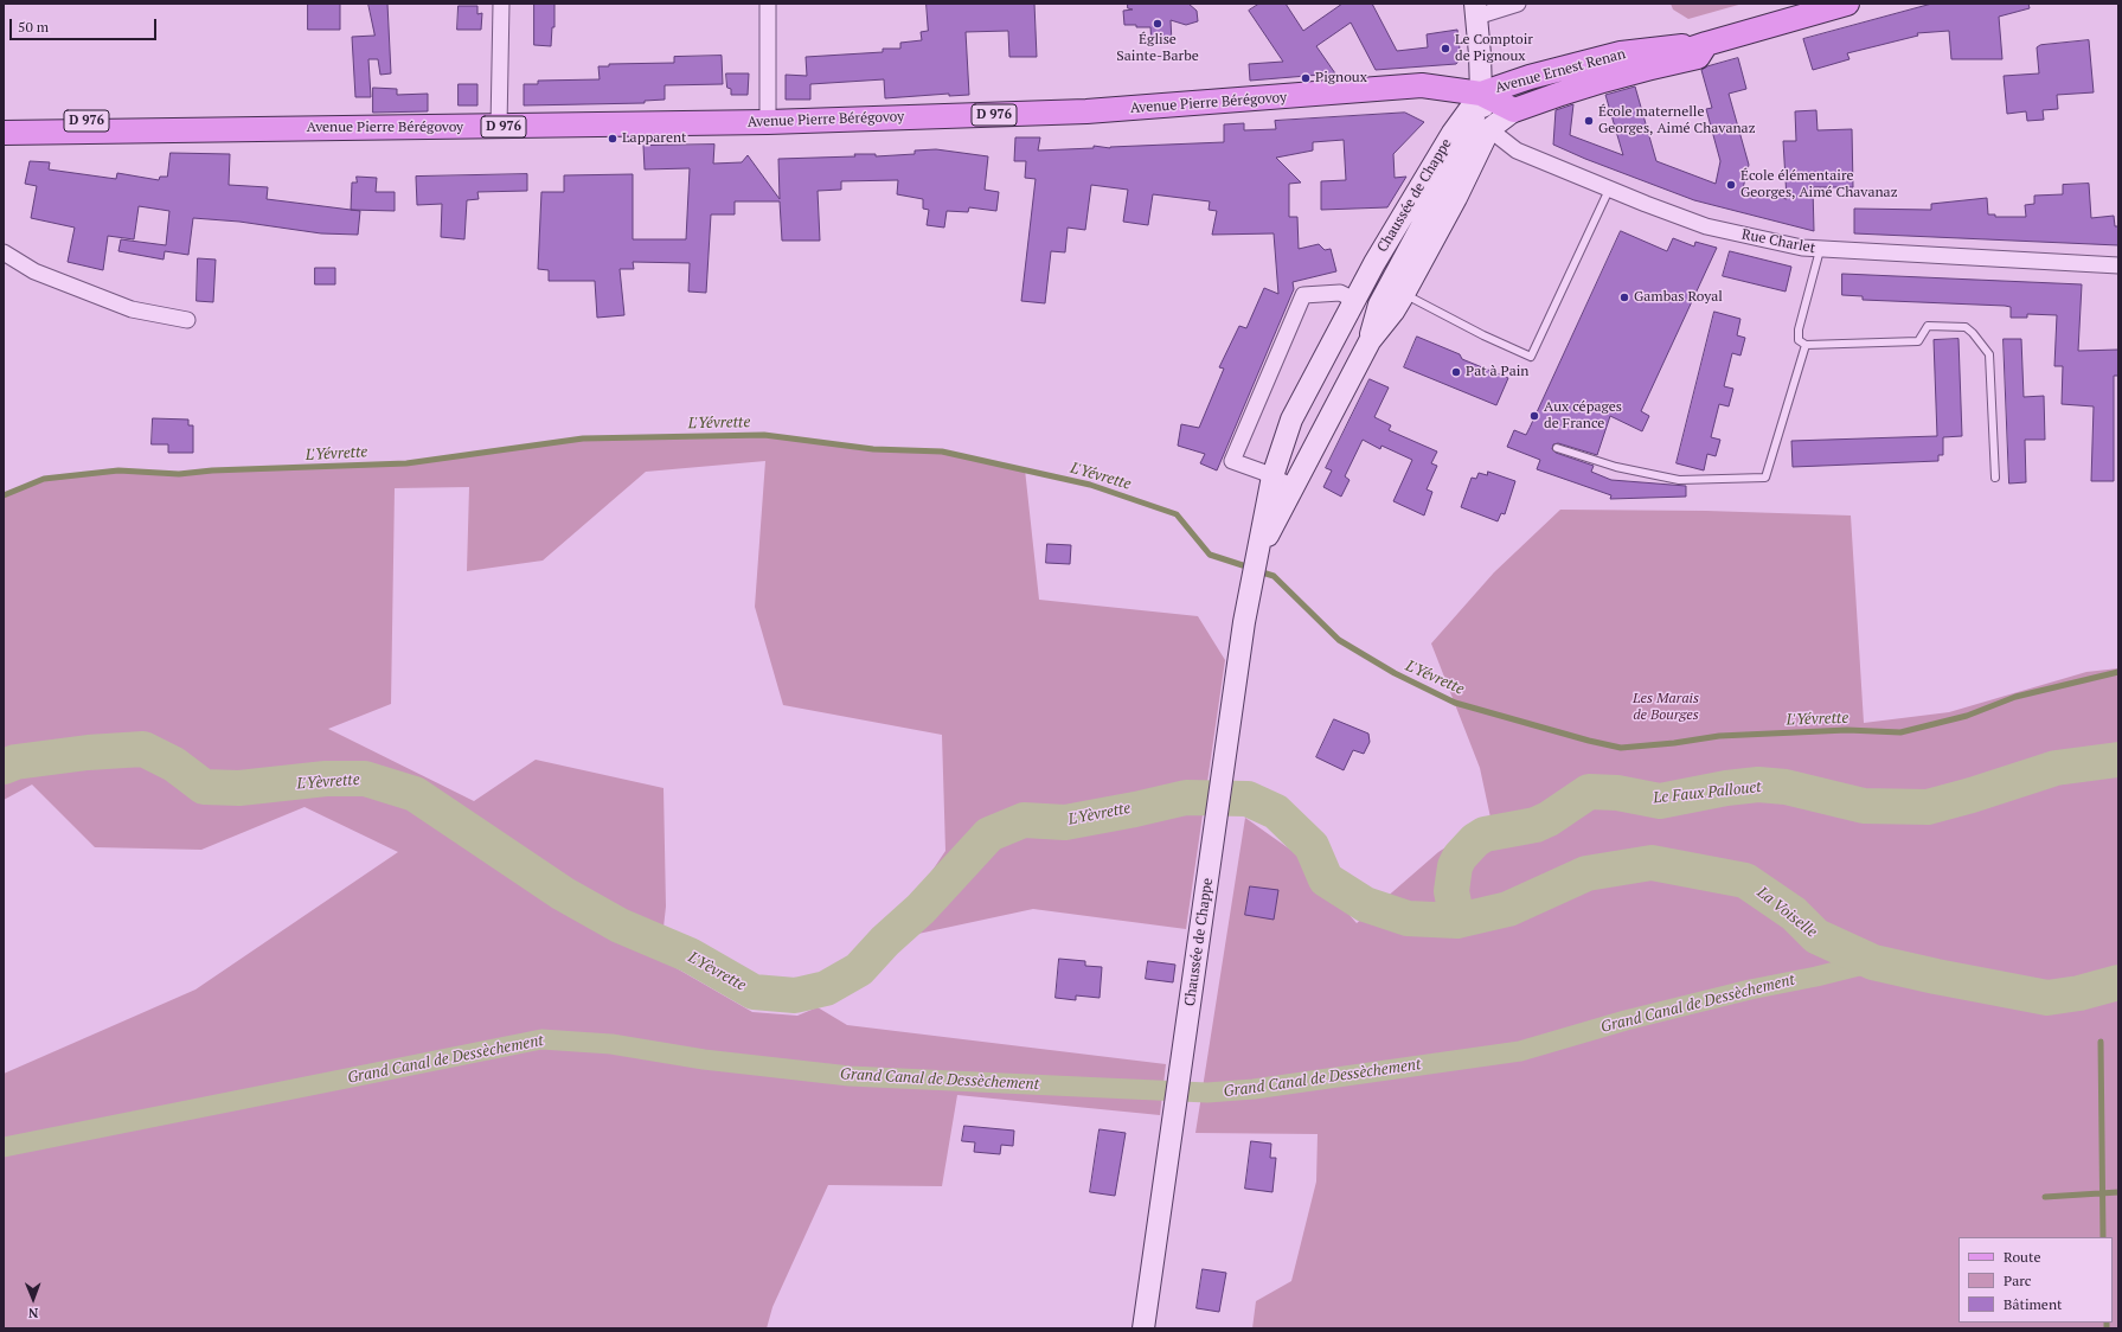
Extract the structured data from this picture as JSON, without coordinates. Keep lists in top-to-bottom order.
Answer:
{
  "streets": {
    "main road": [
      "Avenue Ernest Renan",
      "Avenue Pierre Bérégovoy",
      "D 976",
      "Chaussée de Chappe"
    ],
    "street": ["Rue Charlet"]
  },
  "crossings": [
    ["Avenue Ernest Renan", "Avenue Pierre Bérégovoy"],
    ["Avenue Ernest Renan", "Chaussée de Chappe"],
    ["Avenue Ernest Renan", "Rue Charlet"],
    ["Avenue Pierre Bérégovoy", "Chaussée de Chappe"],
    ["Chaussée de Chappe", "Rue Charlet"]
  ],
  "water": [
    "L'Yévrette",
    "L'Yèvrette",
    "Le Faux Pallouet",
    "La Voiselle",
    "Grand Canal de Dessèchement"
  ],
  "parks": ["Les Marais de Bourges"],
  "places": [
    "Église Sainte-Barbe",
    "Le Comptoir de Pignoux",
    "Pignoux",
    "École maternelle Georges, Aimé Chavanaz",
    "Lapparent",
    "École élémentaire Georges, Aimé Chavanaz",
    "Gambas Royal",
    "Pat à Pain",
    "Aux cépages de France"
  ],
  "legend": ["Route", "Parc", "Bâtiment"],
  "scale_bar": "50 m",
  "north": "bottom"
}
